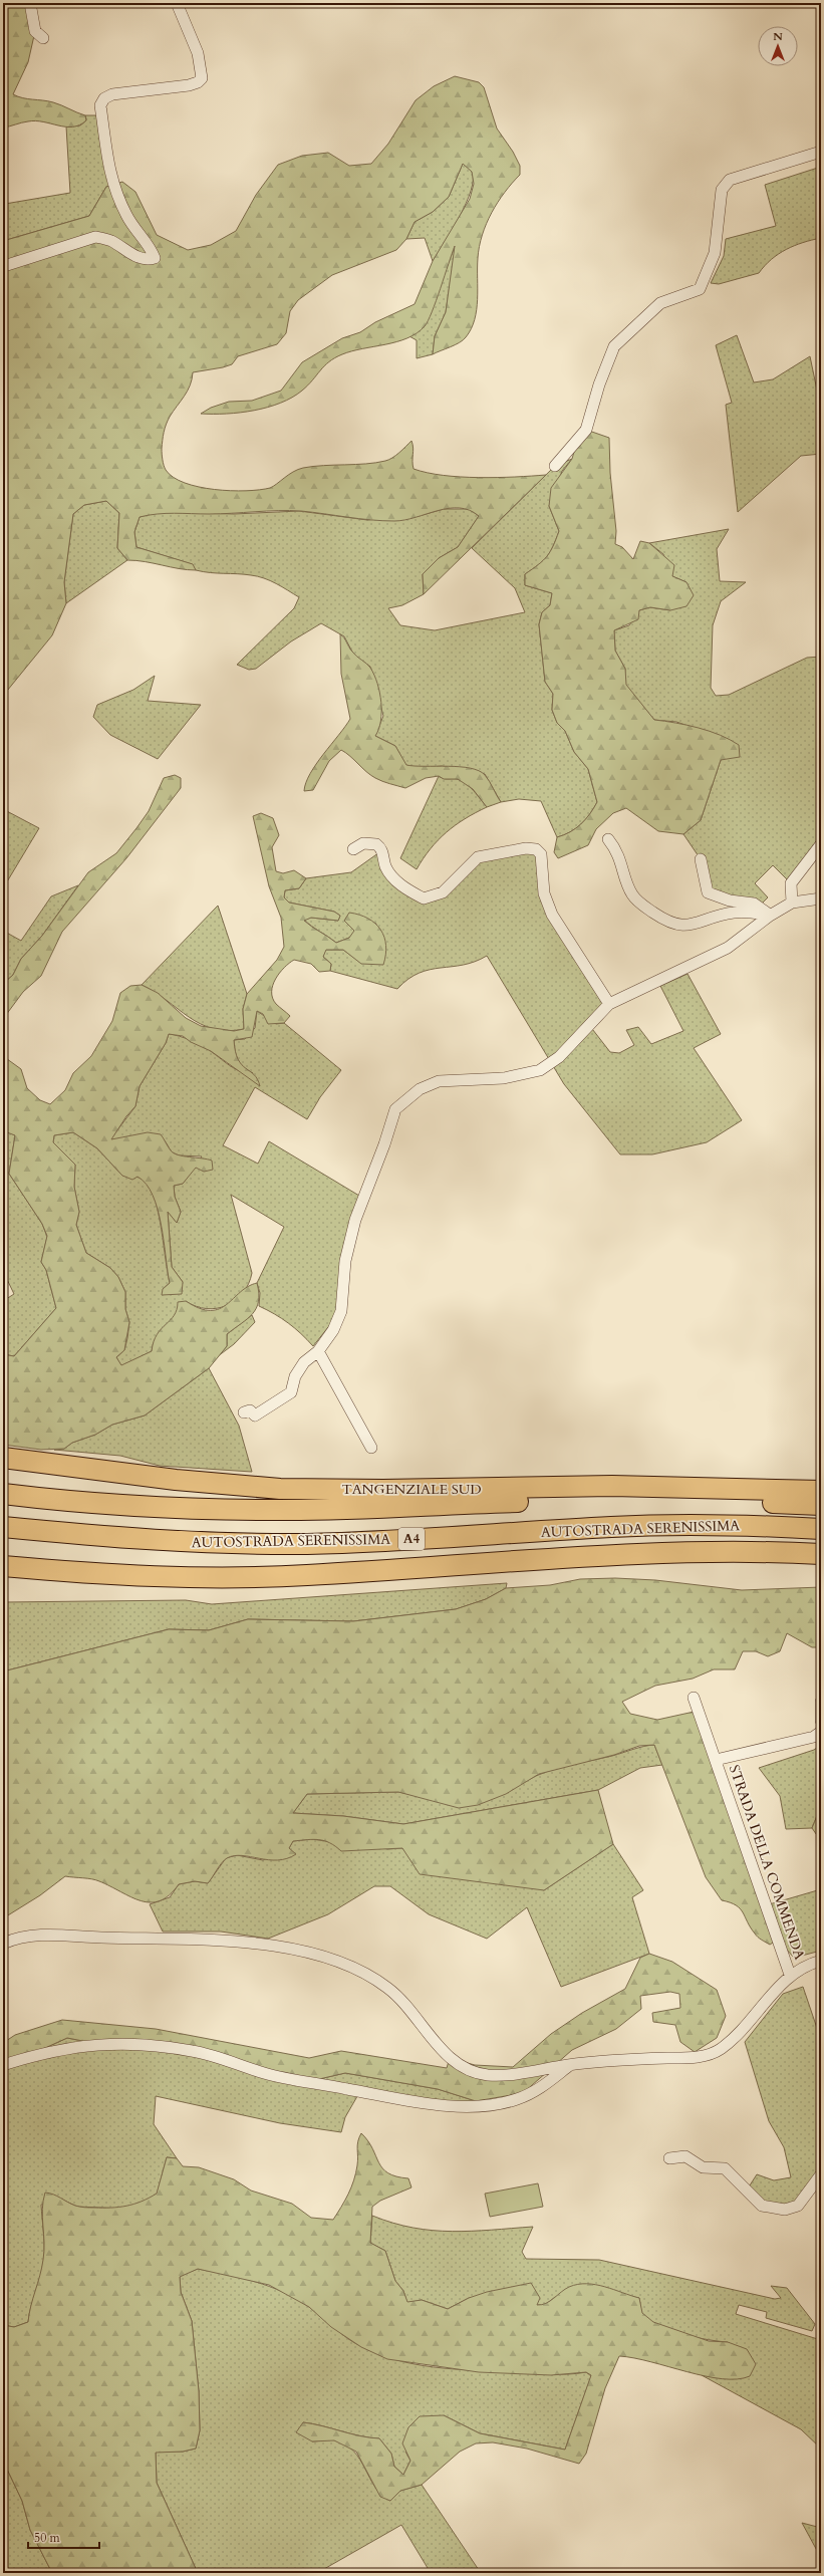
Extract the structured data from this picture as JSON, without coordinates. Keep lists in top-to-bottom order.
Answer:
{
  "streets": {
    "highway": ["TANGENZIALE SUD", "AUTOSTRADA SERENISSIMA", "A4"],
    "street": ["STRADA DELLA COMMENDA"]
  },
  "scale_bar": "50 m",
  "north": "top"
}
